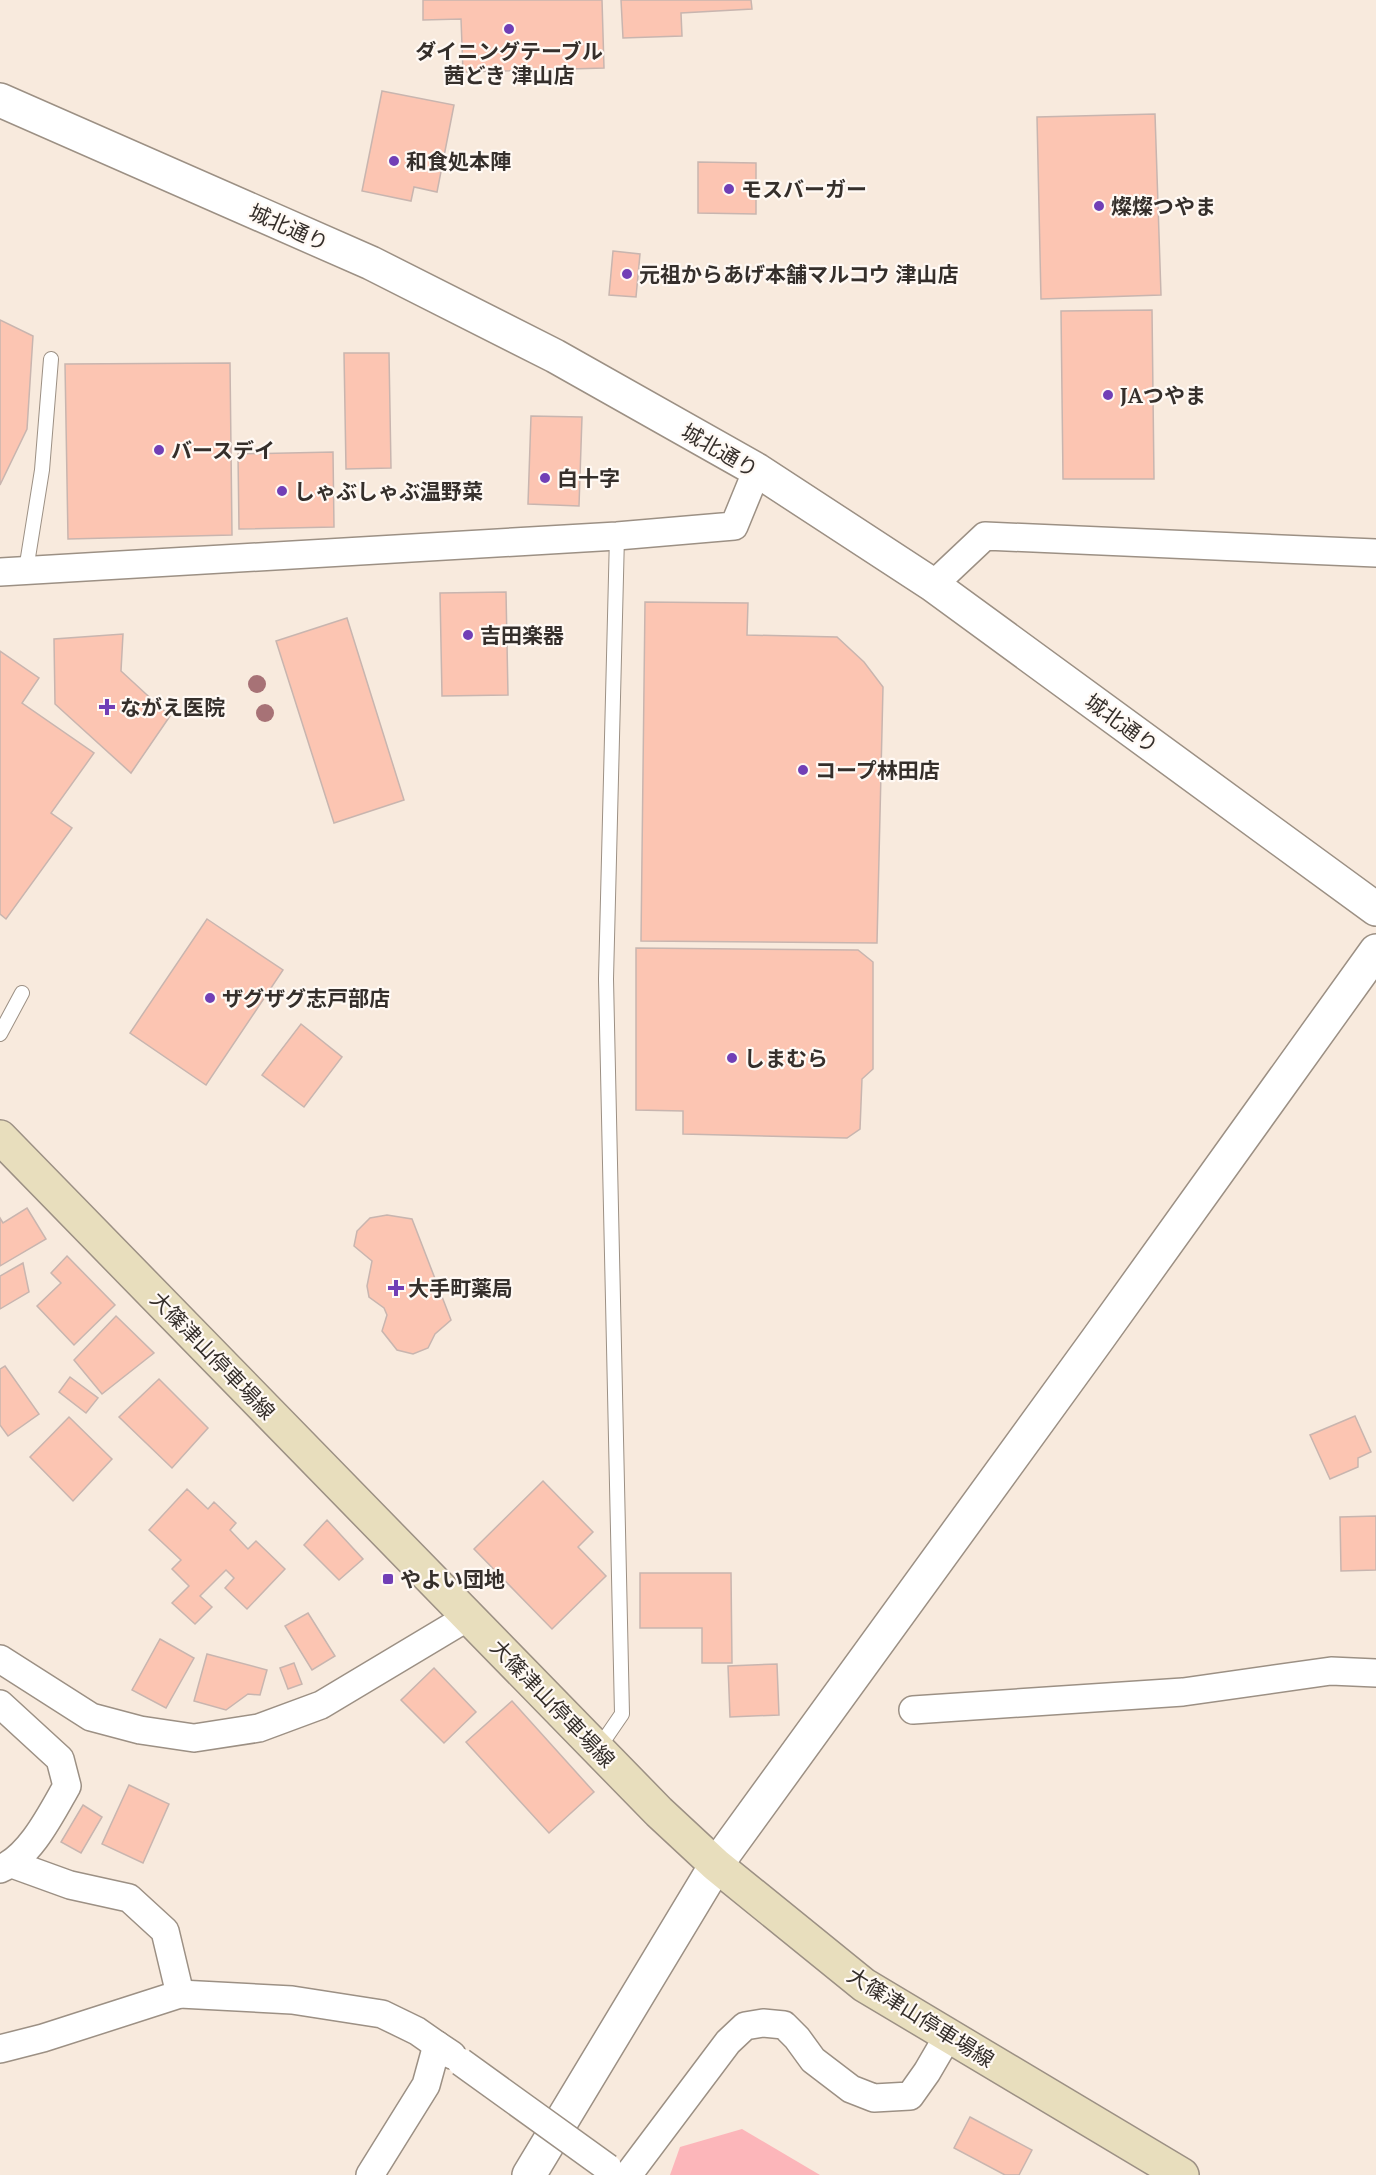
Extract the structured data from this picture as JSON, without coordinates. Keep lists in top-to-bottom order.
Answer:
{
  "streets": {
    "main road": ["大篠津山停車場線"],
    "street": ["城北通り"]
  },
  "places": {
    "other": [
      "ダイニングテーブル 茜どき 津山店",
      "和食処本陣",
      "モスバーガー",
      "燦燦つやま",
      "元祖からあげ本舗マルコウ 津山店",
      "JAつやま",
      "バースデイ",
      "白十字",
      "しゃぶしゃぶ温野菜",
      "吉田楽器",
      "コープ林田店",
      "ザグザグ志戸部店",
      "しまむら"
    ],
    "health": ["ながえ医院", "大手町薬局"],
    "transit": ["やよい団地"]
  }
}
